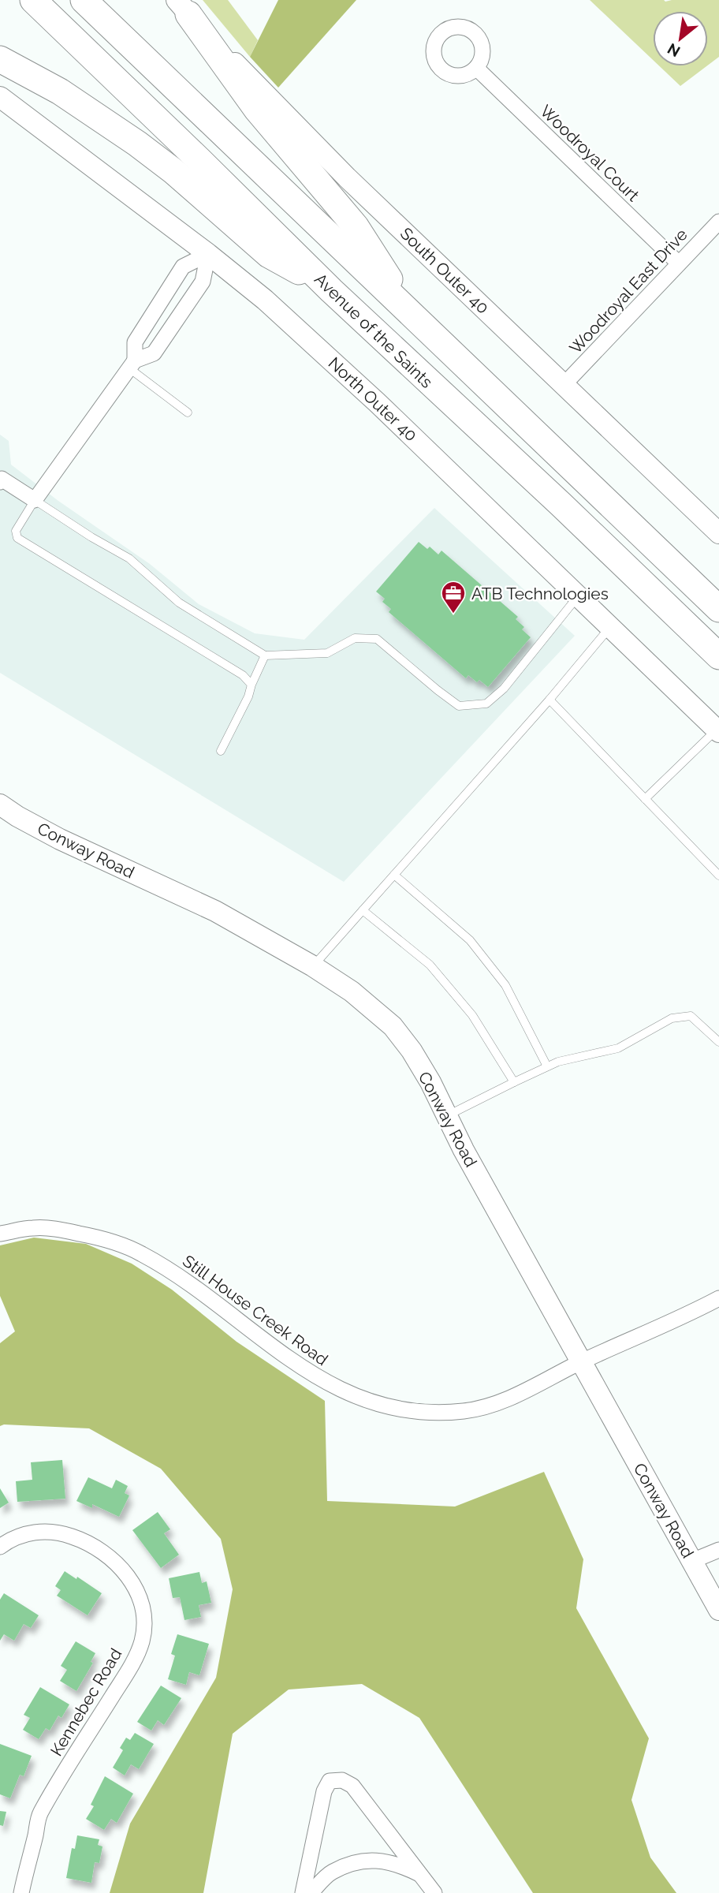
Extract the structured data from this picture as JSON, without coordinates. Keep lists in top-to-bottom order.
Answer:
{
  "streets": {
    "highway": ["Avenue of the Saints"],
    "street": [
      "Woodroyal Court",
      "South Outer 40",
      "Woodroyal East Drive",
      "North Outer 40",
      "Conway Road",
      "Still House Creek Road",
      "Kennebec Road"
    ]
  },
  "crossings": [
    ["Woodroyal Court", "Woodroyal East Drive"],
    ["South Outer 40", "Woodroyal East Drive"],
    ["Conway Road", "Still House Creek Road"]
  ],
  "places": {
    "office": ["ATB Technologies"]
  },
  "north": "bottom left"
}
